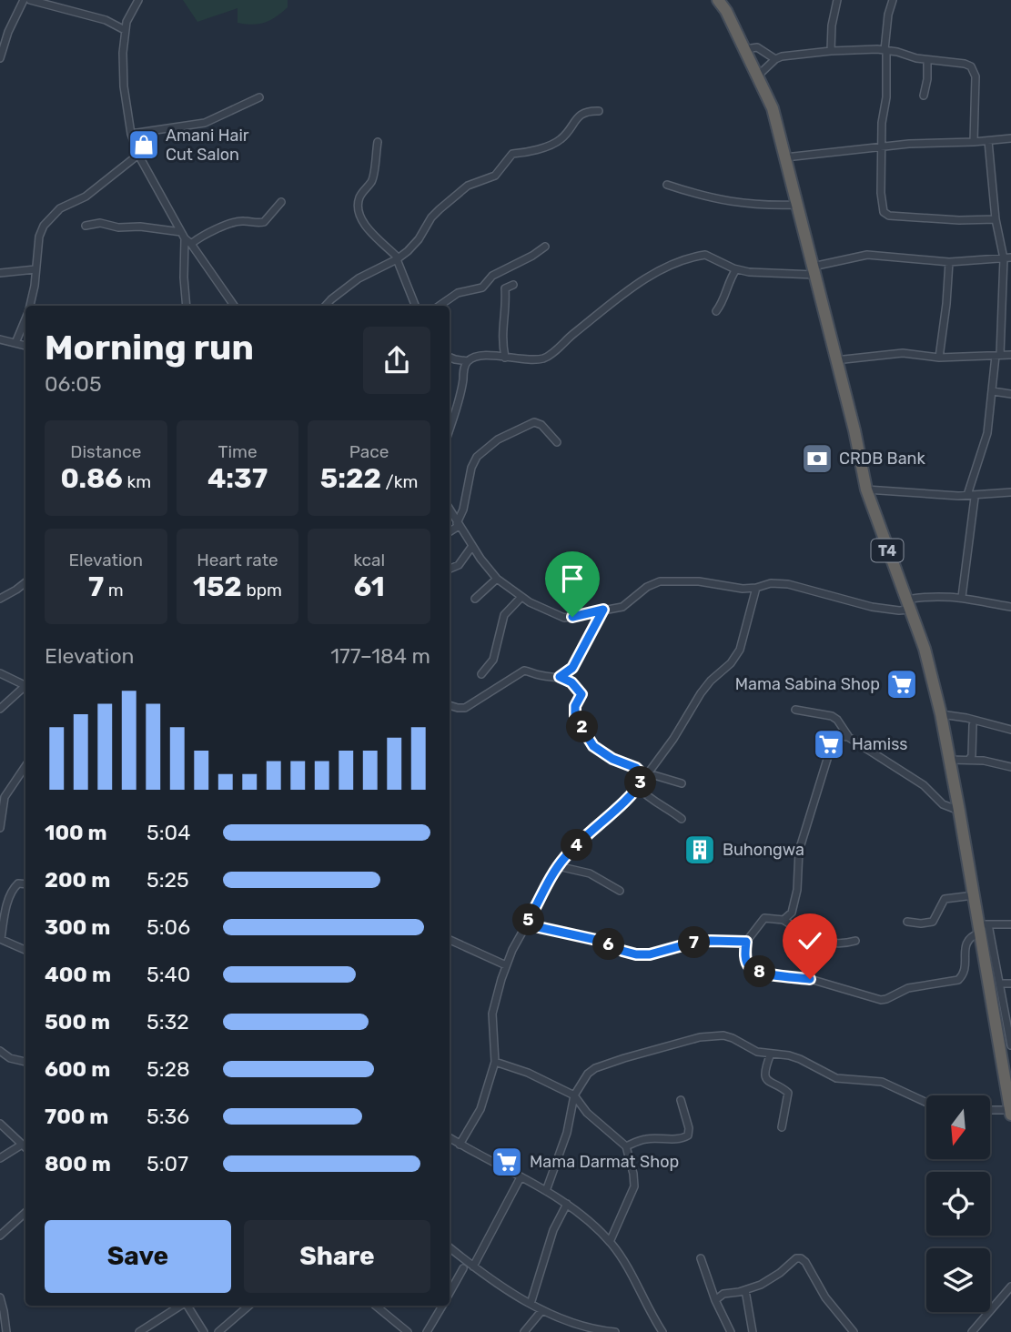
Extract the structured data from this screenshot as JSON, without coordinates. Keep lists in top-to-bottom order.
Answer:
{
  "streets": {
    "highway": ["T4"]
  },
  "places": {
    "shop": ["Amani Hair Cut Salon"],
    "bank": ["CRDB Bank"],
    "supermarket": ["Mama Sabina Shop", "Hamiss", "Mama Darmat Shop"],
    "building": ["Buhongwa"]
  },
  "north": "bottom",
  "page": {
    "heading": ["Morning run", "06:05"],
    "stats": [
      ["Distance", "0.86 km"],
      ["Time", "4:37"],
      ["Pace", "5:22 /km"],
      ["Elevation", "7 m"],
      ["Heart rate", "152 bpm"],
      ["kcal", "61"]
    ],
    "chart": ["Elevation", "177–184 m"],
    "pins": [
      "2",
      "3",
      "4",
      "5",
      "7",
      "6",
      "8"
    ],
    "list": [
      {
        "name": "100 m",
        "note": "5:04"
      },
      {
        "name": "200 m",
        "note": "5:25"
      },
      {
        "name": "300 m",
        "note": "5:06"
      },
      {
        "name": "400 m",
        "note": "5:40"
      },
      {
        "name": "500 m",
        "note": "5:32"
      },
      {
        "name": "600 m",
        "note": "5:28"
      },
      {
        "name": "700 m",
        "note": "5:36"
      },
      {
        "name": "800 m",
        "note": "5:07"
      }
    ],
    "buttons": ["Save", "Share"]
  }
}
